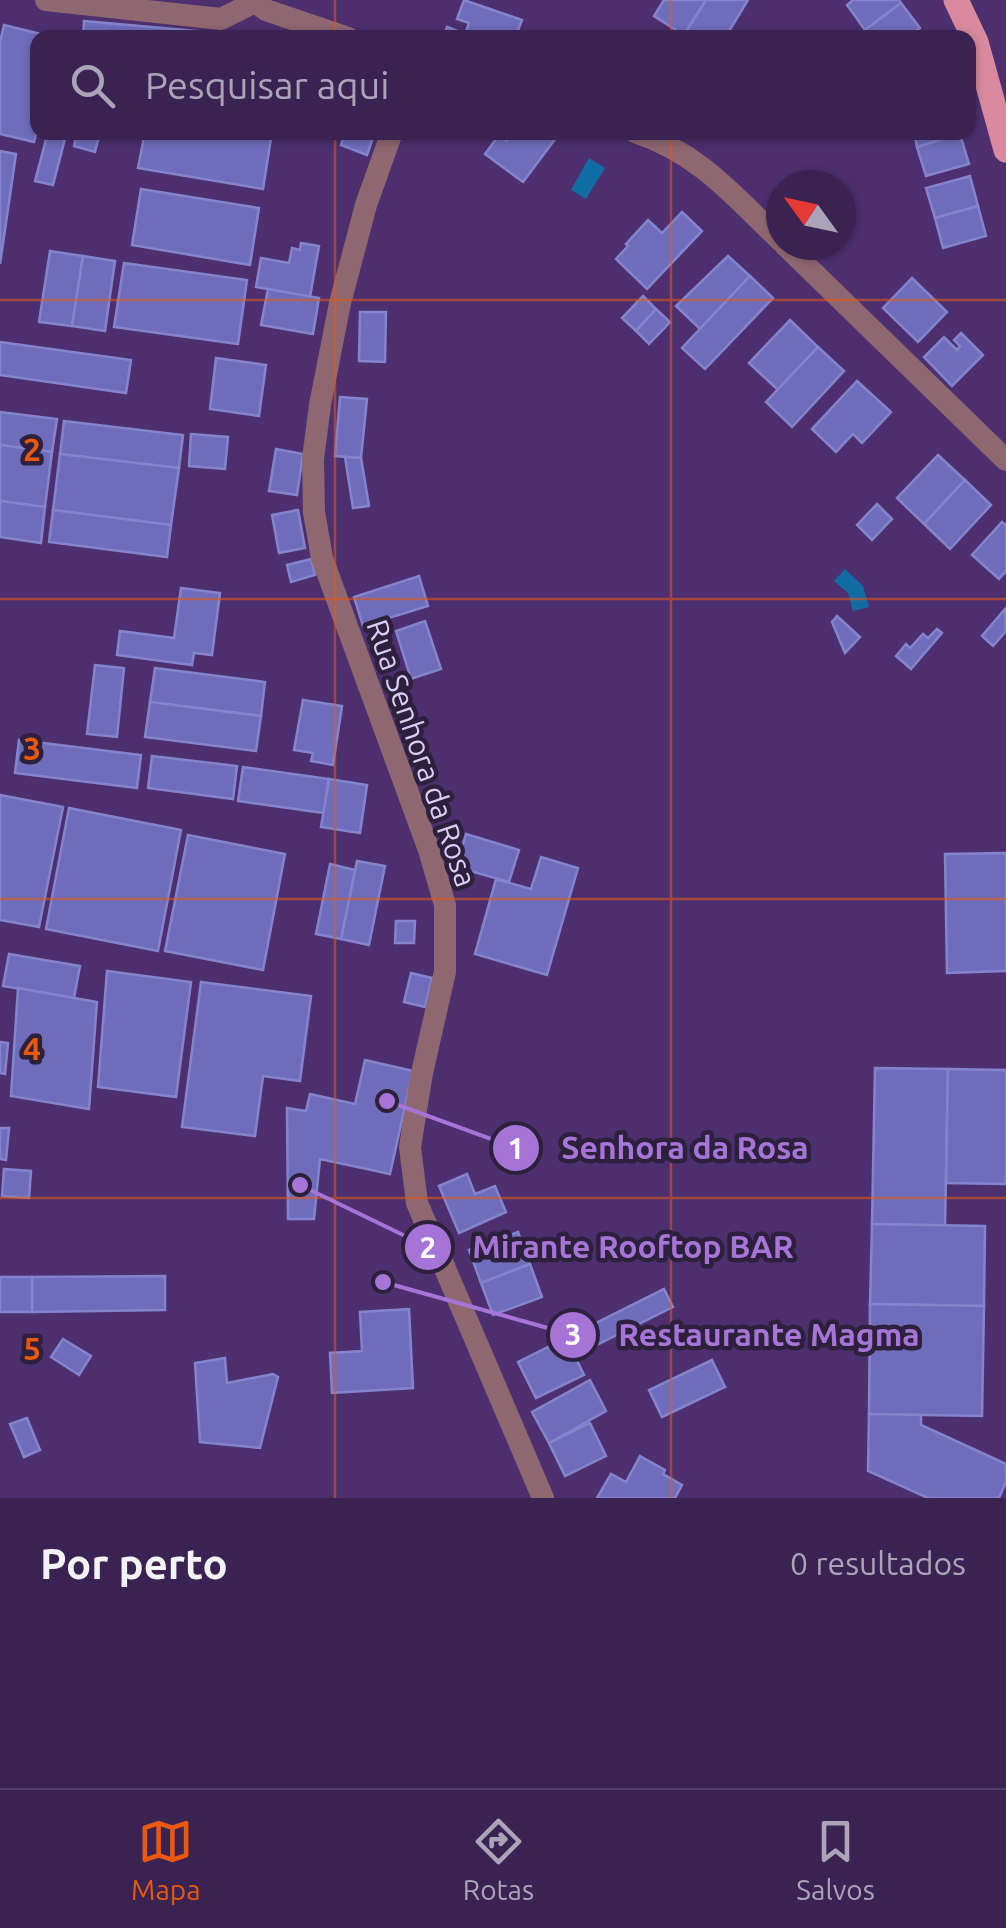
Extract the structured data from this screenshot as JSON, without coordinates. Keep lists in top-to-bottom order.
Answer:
{
  "streets": {
    "street": ["Rua Senhora da Rosa"]
  },
  "places": ["Senhora da Rosa", "Mirante Rooftop BAR", "Restaurante Magma"],
  "north": "top left",
  "page": {
    "search": "Pesquisar aqui",
    "heading": ["Por perto", "0 resultados"],
    "nav": ["Mapa", "Rotas", "Salvos"]
  },
  "grid": {
    "rows": [
      "2",
      "3",
      "4",
      "5"
    ]
  }
}
